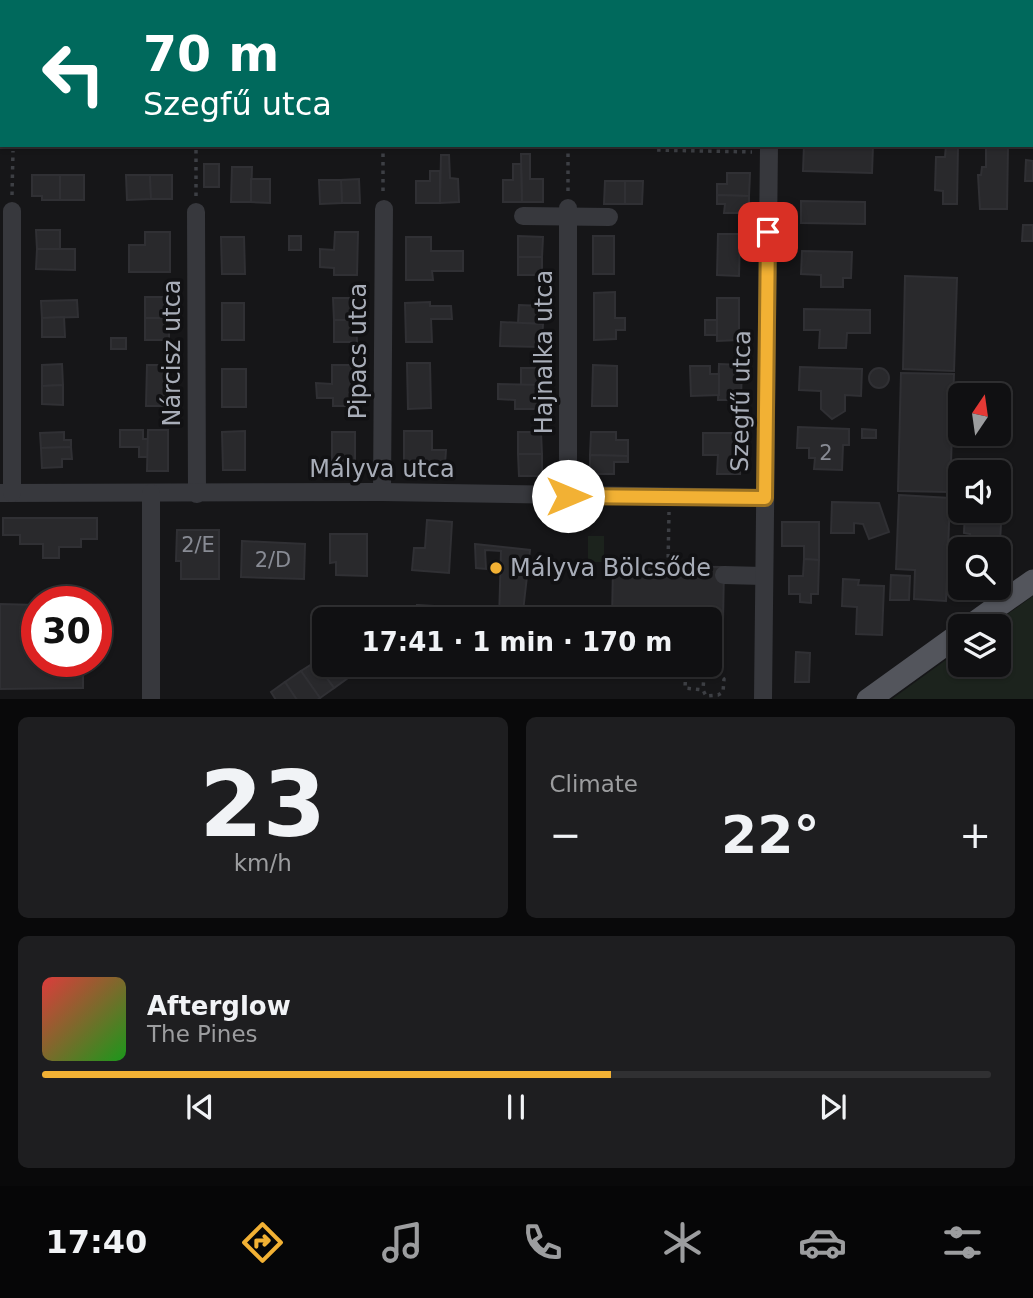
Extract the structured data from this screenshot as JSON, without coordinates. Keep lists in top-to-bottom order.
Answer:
{
  "streets": {
    "street": [
      "Pipacs utca",
      "Hajnalka utca",
      "Nárcisz utca",
      "Szegfű utca",
      "Mályva utca"
    ]
  },
  "crossings": [
    ["Pipacs utca", "Mályva utca"],
    ["Hajnalka utca", "Mályva utca"],
    ["Nárcisz utca", "Mályva utca"],
    ["Szegfű utca", "Mályva utca"]
  ],
  "places": ["Mályva Bölcsőde"],
  "house_numbers": ["2", "2/E", "2/D"],
  "north": "top",
  "page": {
    "turn": ["70 m", "Szegfű utca"],
    "limit": "30",
    "trip": "17:41 · 1 min · 170 m",
    "tile": [
      ["23", "km/h"],
      "Climate"
    ],
    "heat": ["−", "22°", "+"],
    "song": ["Afterglow", "The Pines"],
    "tabs": "17:40"
  }
}
